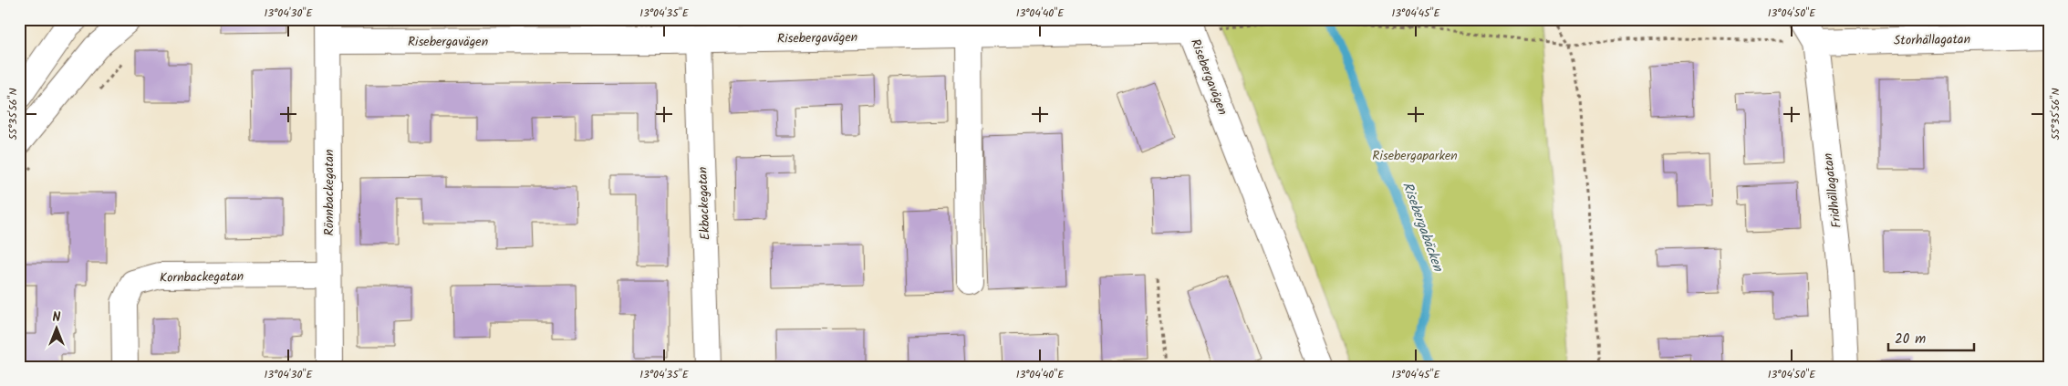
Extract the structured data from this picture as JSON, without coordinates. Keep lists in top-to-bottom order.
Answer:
{
  "streets": {
    "street": [
      "Risebergavägen",
      "Storhällagatan",
      "Fridhällagatan",
      "Rönnbackegatan",
      "Ekbackegatan",
      "Kornbackegatan"
    ]
  },
  "crossings": [
    ["Risebergavägen", "Rönnbackegatan"],
    ["Risebergavägen", "Ekbackegatan"],
    ["Storhällagatan", "Fridhällagatan"],
    ["Rönnbackegatan", "Kornbackegatan"]
  ],
  "water": ["Risebergabäcken"],
  "parks": ["Risebergaparken"],
  "scale_bar": "20 m",
  "north": "top",
  "coordinates": [
    "13°04'30\"E",
    "13°04'35\"E",
    "13°04'40\"E",
    "13°04'45\"E",
    "13°04'50\"E",
    "55°35'56\"N"
  ]
}
